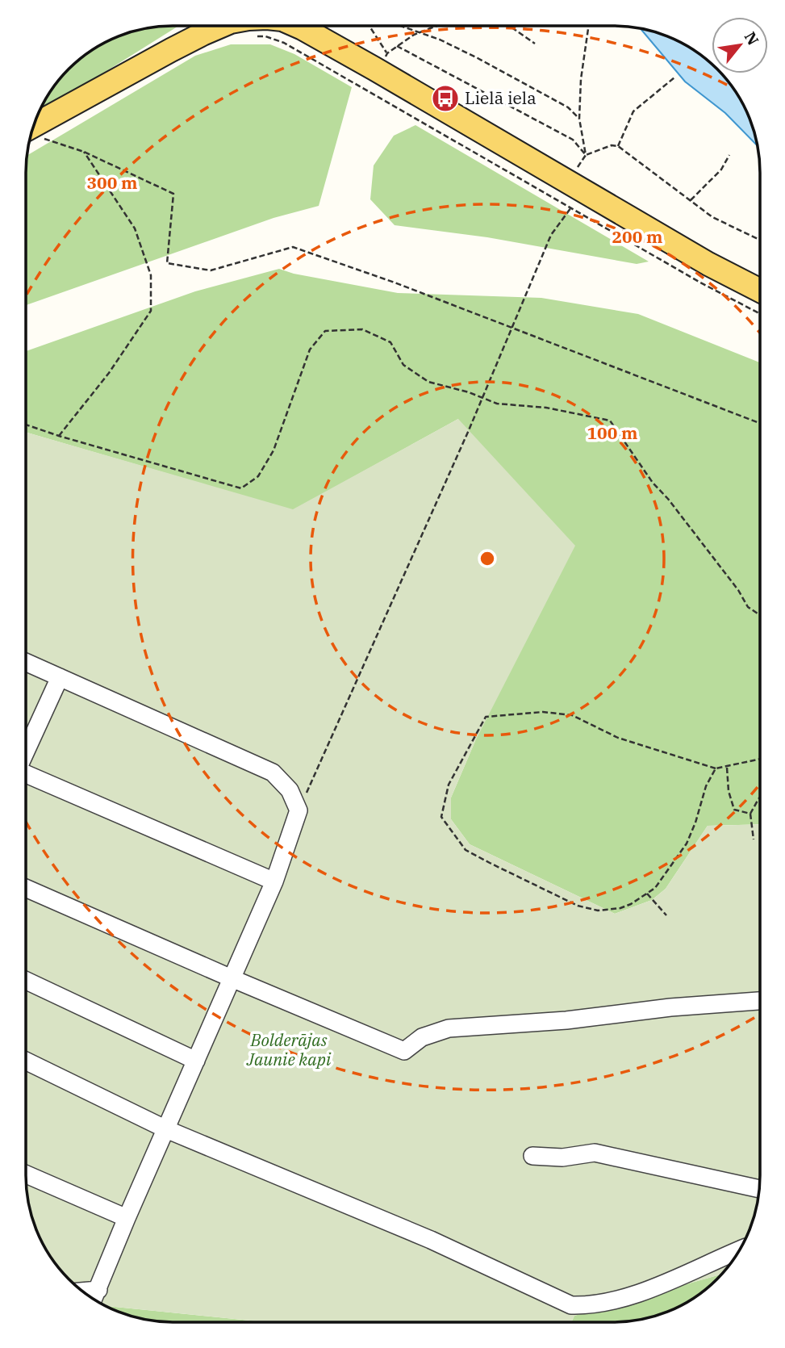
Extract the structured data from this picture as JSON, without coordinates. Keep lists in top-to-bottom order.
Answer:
{
  "parks": ["Bolderājas Jaunie kapi"],
  "places": {
    "bus stop": ["Lielā iela"]
  },
  "north": "top right",
  "rings": ["300 m", "200 m", "100 m"]
}
